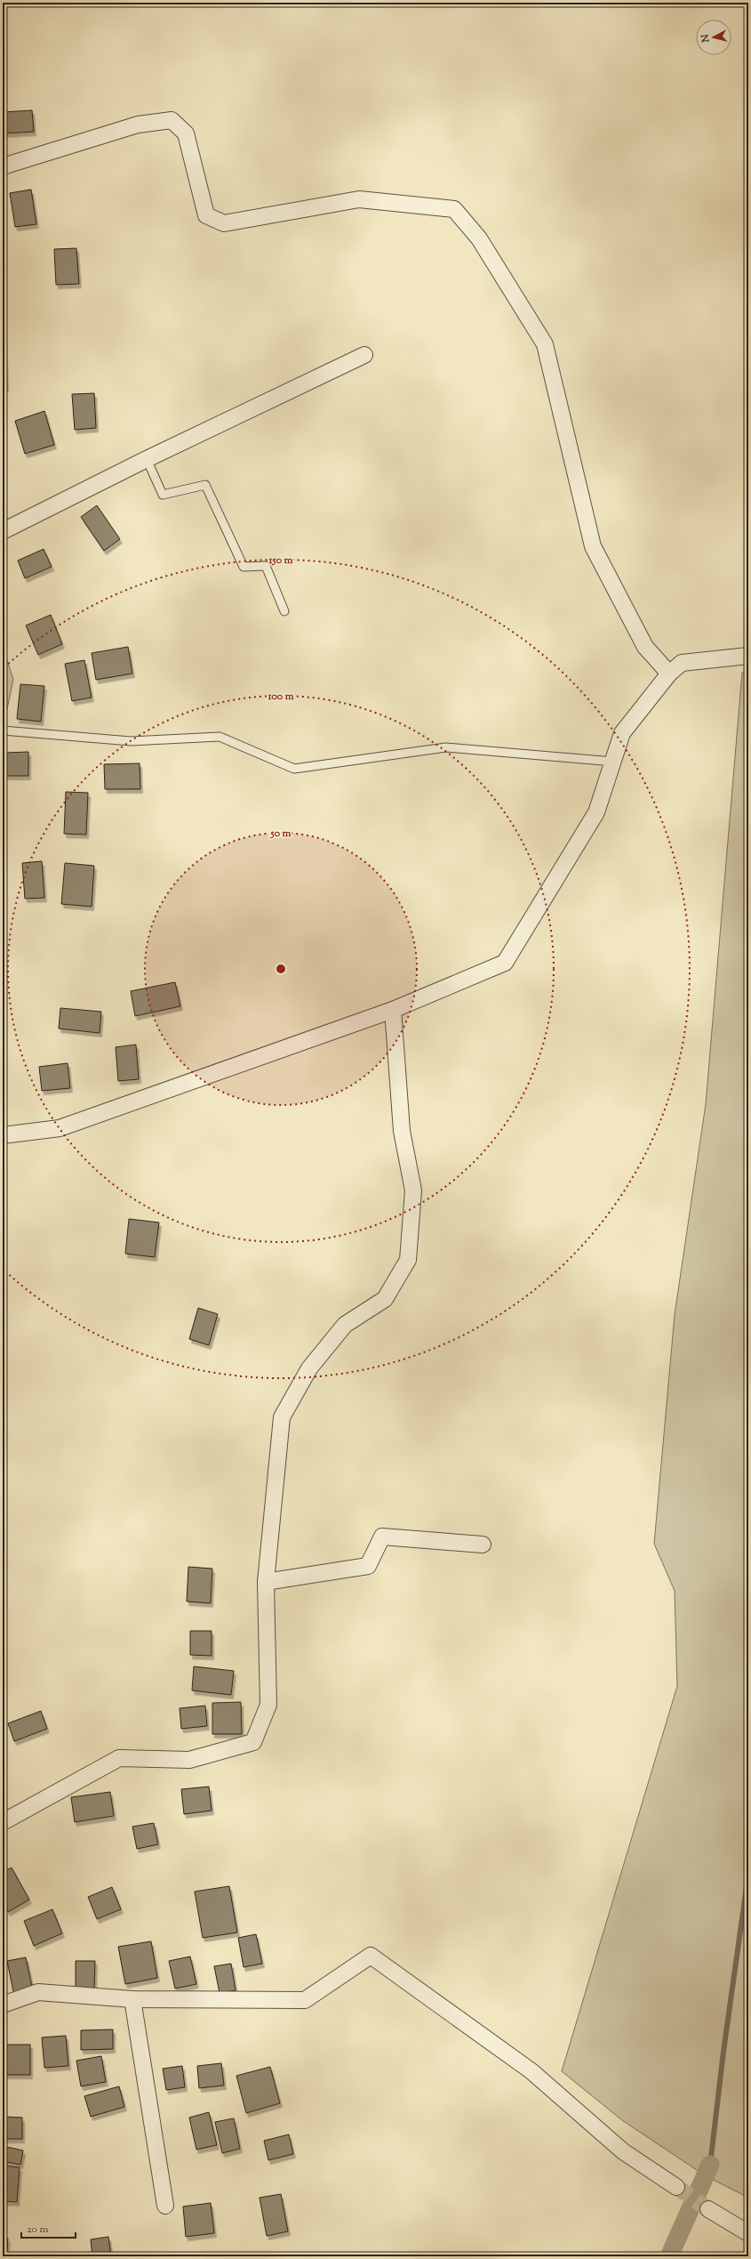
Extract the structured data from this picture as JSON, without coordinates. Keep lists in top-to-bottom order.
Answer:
{
  "scale_bar": "20 m",
  "north": "left",
  "rings": ["150 m", "100 m", "50 m"]
}
